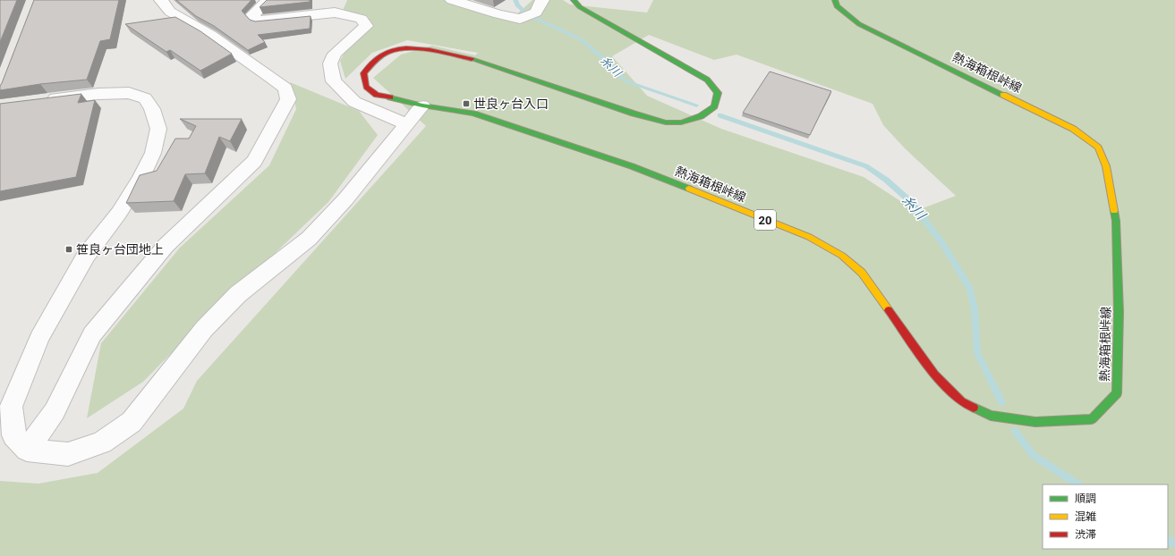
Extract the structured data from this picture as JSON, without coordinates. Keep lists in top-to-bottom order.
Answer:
{
  "streets": {
    "main road": ["熱海箱根峠線", "20"]
  },
  "water": ["糸川"],
  "places": {
    "transit": ["世良ヶ台入口", "笹良ヶ台団地上"]
  },
  "legend": ["順調", "混雑", "渋滞"]
}
